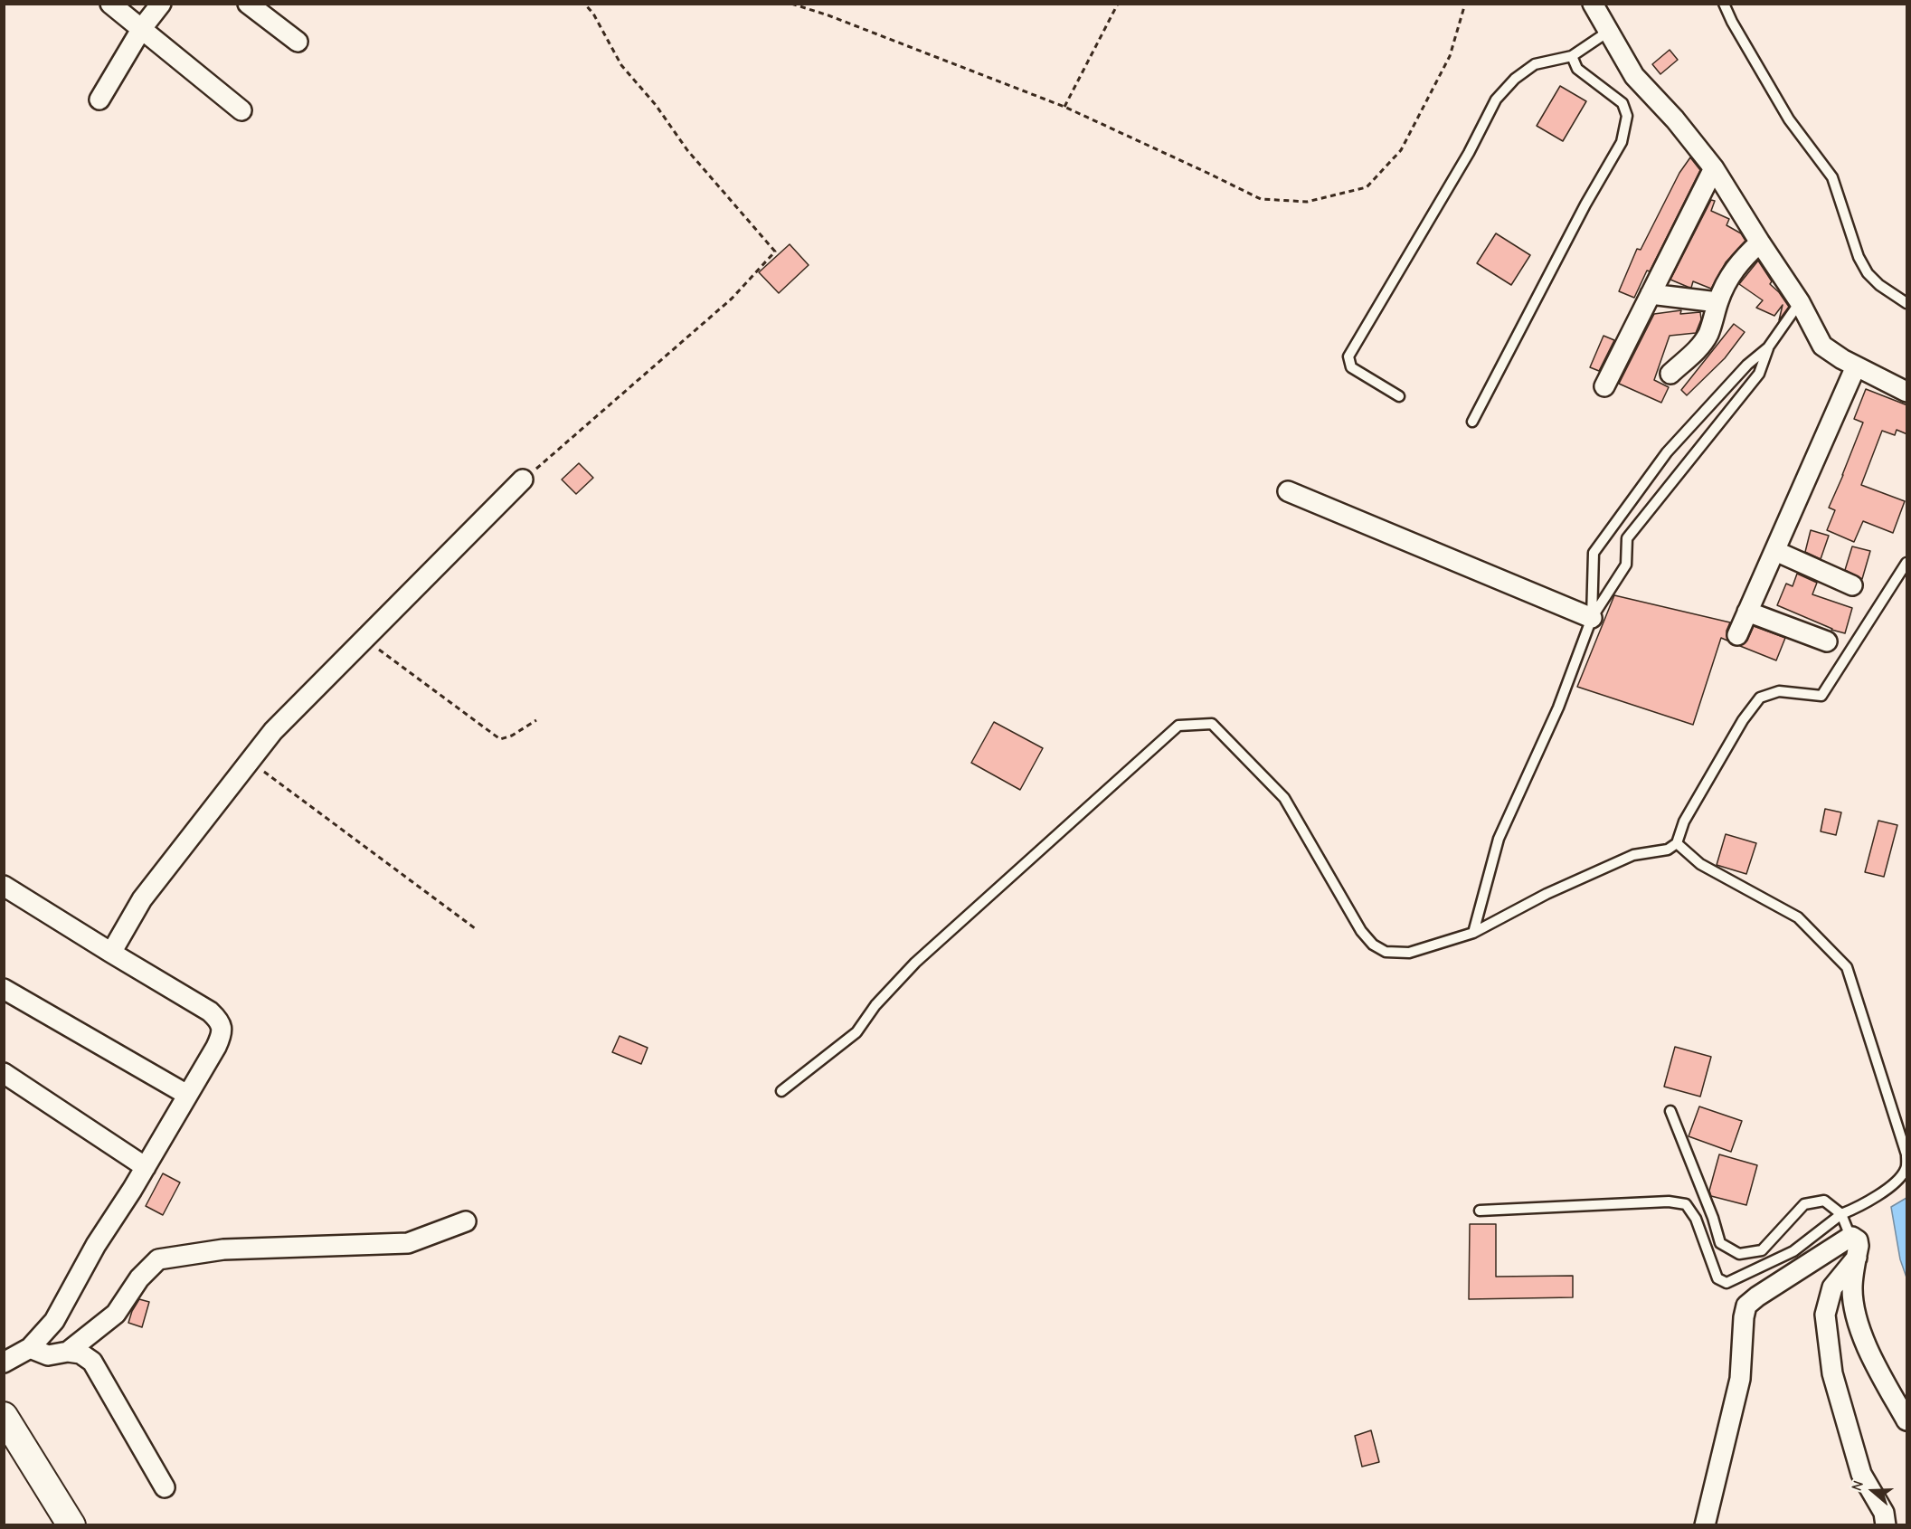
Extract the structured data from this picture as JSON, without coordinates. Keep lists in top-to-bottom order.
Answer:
{
  "north": "left"
}
